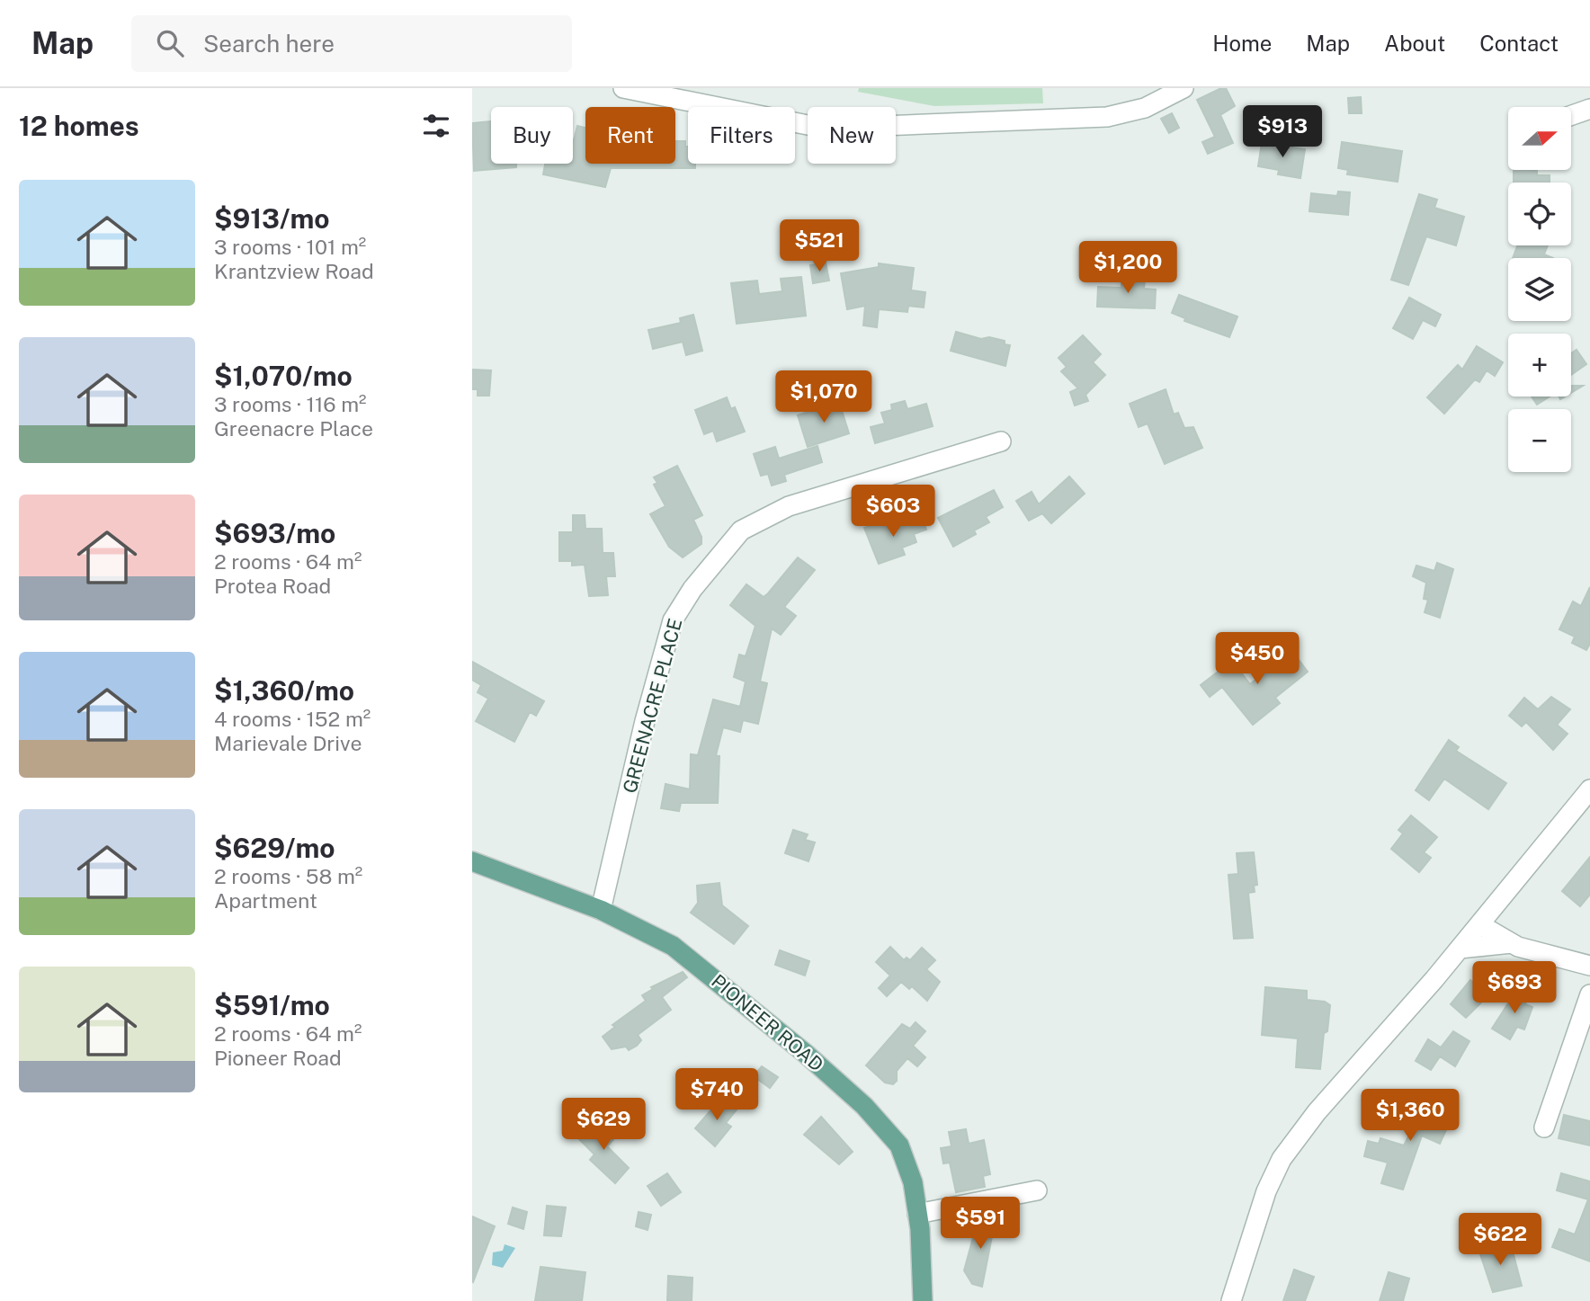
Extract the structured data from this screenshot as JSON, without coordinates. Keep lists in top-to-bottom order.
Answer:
{
  "streets": {
    "main road": ["PIONEER ROAD"],
    "street": ["GREENACRE PLACE"]
  },
  "crossings": [
    ["GREENACRE PLACE", "PIONEER ROAD"]
  ],
  "north": "right",
  "page": {
    "header": "Map",
    "search": "Search here",
    "nav": [
      "Home",
      "Map",
      "About",
      "Contact"
    ],
    "heading": "12 homes",
    "price": [
      "$913",
      "$521",
      "$1,200",
      "$1,070",
      "$603",
      "$450",
      "$693",
      "$740",
      "$1,360",
      "$629",
      "$591",
      "$622"
    ],
    "map_buttons": ["+", "−"],
    "chip": [
      "Buy",
      "Rent",
      "Filters",
      "New"
    ],
    "list": [
      {
        "name": "$913/mo",
        "note": "3 rooms · 101 m² · Krantzview Road"
      },
      {
        "name": "$1,070/mo",
        "note": "3 rooms · 116 m² · Greenacre Place"
      },
      {
        "name": "$693/mo",
        "note": "2 rooms · 64 m² · Protea Road"
      },
      {
        "name": "$1,360/mo",
        "note": "4 rooms · 152 m² · Marievale Drive"
      },
      {
        "name": "$629/mo",
        "note": "2 rooms · 58 m² · Apartment"
      },
      {
        "name": "$591/mo",
        "note": "2 rooms · 64 m² · Pioneer Road"
      }
    ]
  }
}
